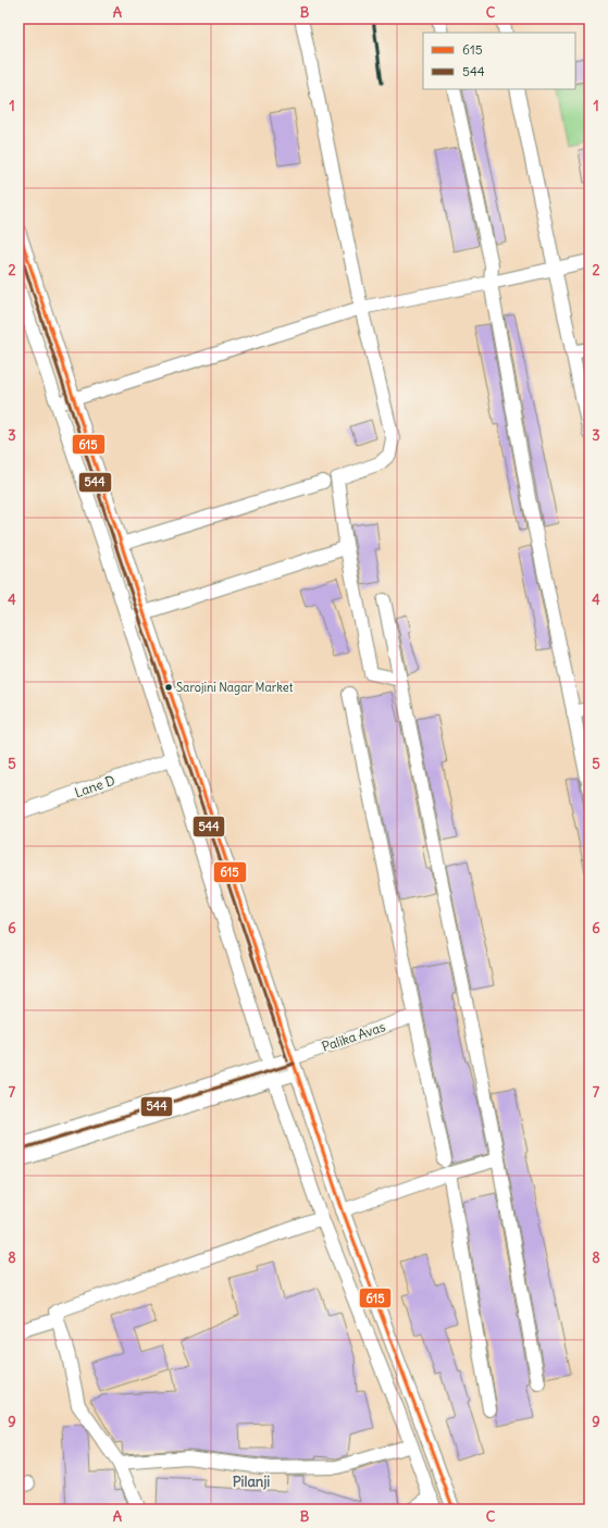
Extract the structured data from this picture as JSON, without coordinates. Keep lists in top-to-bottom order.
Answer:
{
  "streets": {
    "street": ["Lane D", "Palika Avas"]
  },
  "districts": ["Pilanji"],
  "places": ["Sarojini Nagar Market"],
  "lines": ["transit line 615", "transit line 544"],
  "legend": ["615", "544"],
  "grid": {
    "columns": ["A", "B", "C"],
    "rows": [
      "1",
      "2",
      "3",
      "4",
      "5",
      "6",
      "7",
      "8",
      "9"
    ]
  }
}
